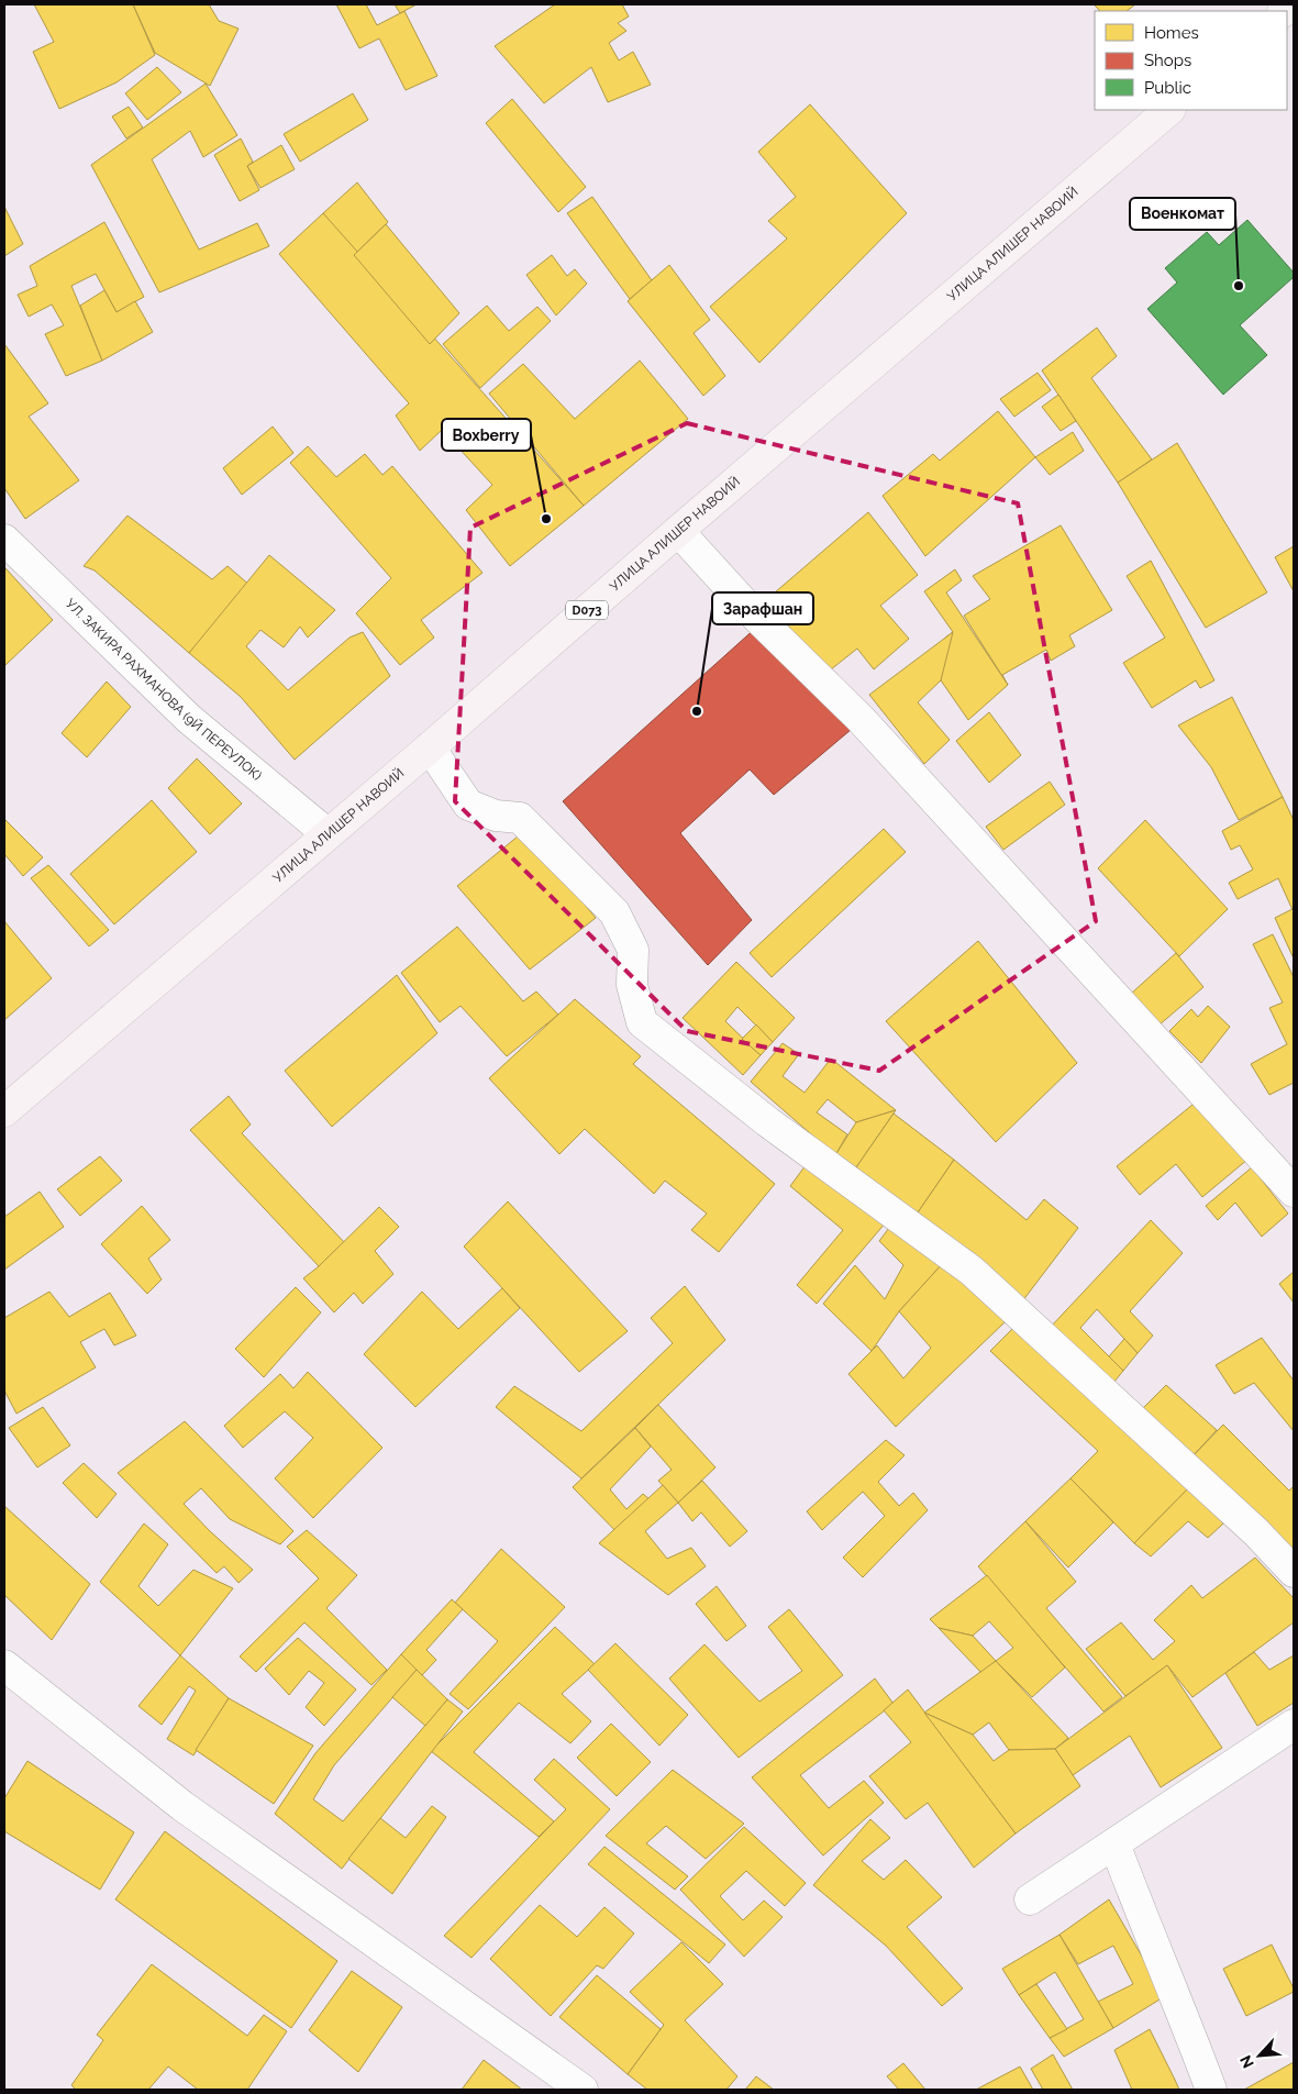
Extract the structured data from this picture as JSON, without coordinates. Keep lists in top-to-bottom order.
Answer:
{
  "streets": {
    "main road": ["УЛИЦА АЛИШЕР НАВОИЙ", "D073"],
    "street": ["УЛ. ЗАКИРА РАХМАНОВА (9Й ПЕРЕУЛОК)"]
  },
  "crossings": [
    ["УЛИЦА АЛИШЕР НАВОИЙ", "УЛ. ЗАКИРА РАХМАНОВА (9Й ПЕРЕУЛОК)"]
  ],
  "places": ["Военкомат", "Boxberry", "Зарафшан"],
  "legend": ["Homes", "Shops", "Public"],
  "north": "bottom left"
}
